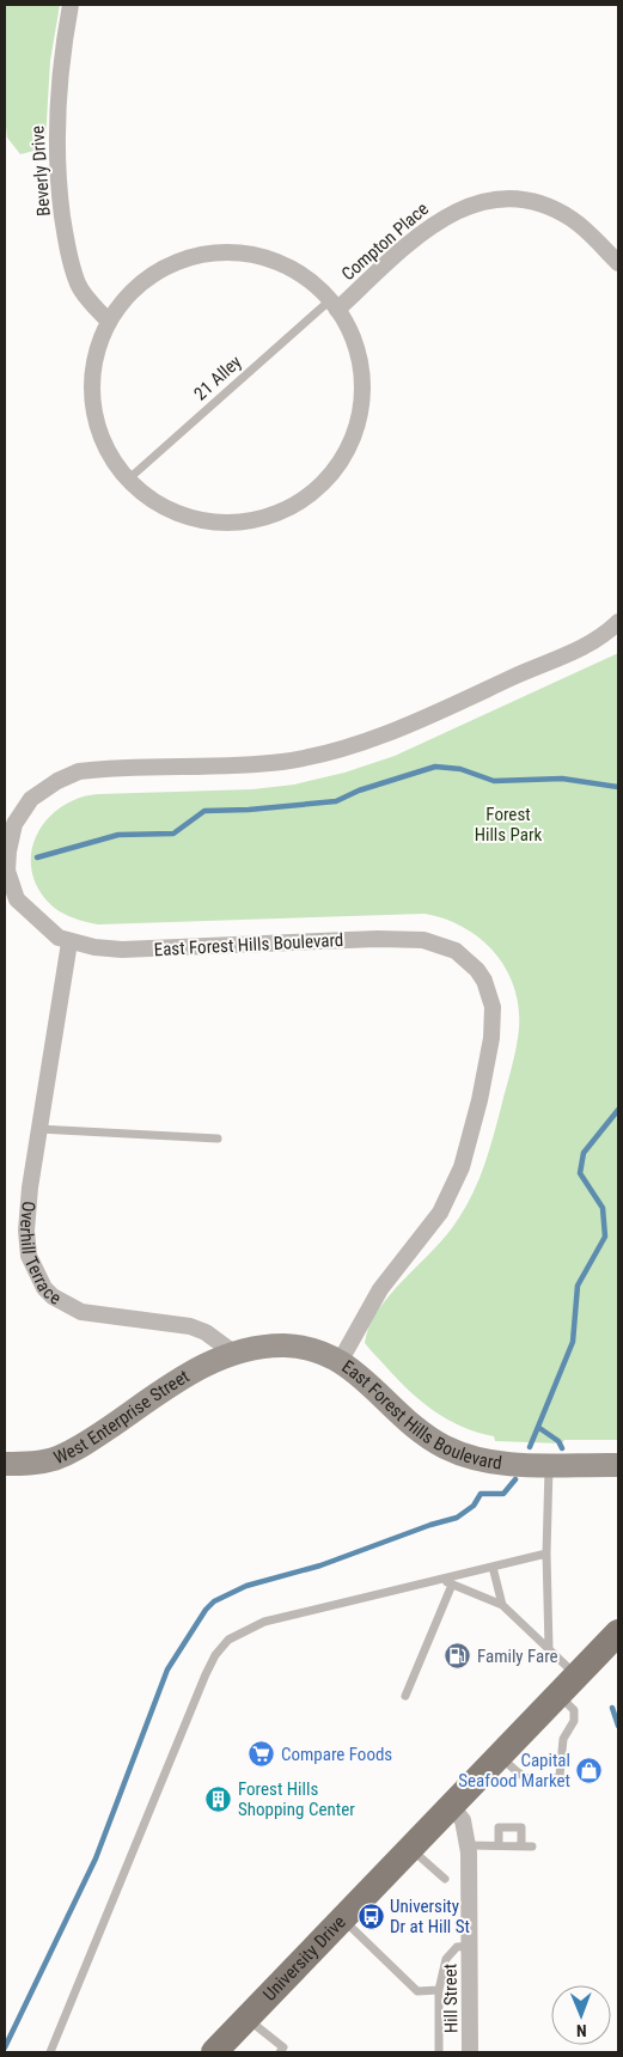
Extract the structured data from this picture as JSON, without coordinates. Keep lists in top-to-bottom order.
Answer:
{
  "streets": {
    "main road": ["University Drive"],
    "street": [
      "Beverly Drive",
      "Compton Place",
      "East Forest Hills Boulevard",
      "Overhill Terrace",
      "West Enterprise Street",
      "Hill Street"
    ],
    "lane": ["21 Alley"]
  },
  "crossings": [
    ["Compton Place", "21 Alley"],
    ["East Forest Hills Boulevard", "Overhill Terrace"],
    ["Overhill Terrace", "West Enterprise Street"],
    ["University Drive", "Hill Street"]
  ],
  "parks": ["Forest Hills Park"],
  "places": {
    "fuel station": ["Family Fare"],
    "supermarket": ["Compare Foods"],
    "shop": ["Capital Seafood Market"],
    "building": ["Forest Hills Shopping Center"],
    "bus stop": ["University Dr at Hill St"]
  },
  "north": "bottom"
}
